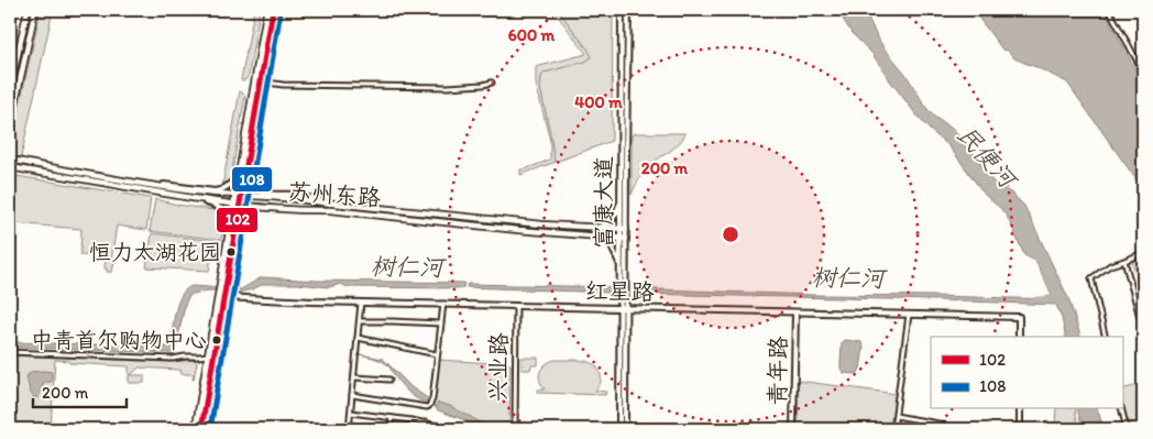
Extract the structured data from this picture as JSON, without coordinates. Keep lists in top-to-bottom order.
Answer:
{
  "streets": {
    "main road": ["苏州东路"],
    "street": [
      "富康大道",
      "红星路",
      "兴业路",
      "青年路"
    ]
  },
  "crossings": [
    ["苏州东路", "富康大道"],
    ["富康大道", "红星路"],
    ["红星路", "兴业路"],
    ["红星路", "青年路"]
  ],
  "water": ["民便河", "树仁河"],
  "places": ["恒力太湖花园", "中青首尔购物中心"],
  "lines": ["transit line 102", "transit line 108"],
  "legend": ["102", "108"],
  "scale_bar": "200 m",
  "rings": ["600 m", "400 m", "200 m"]
}
